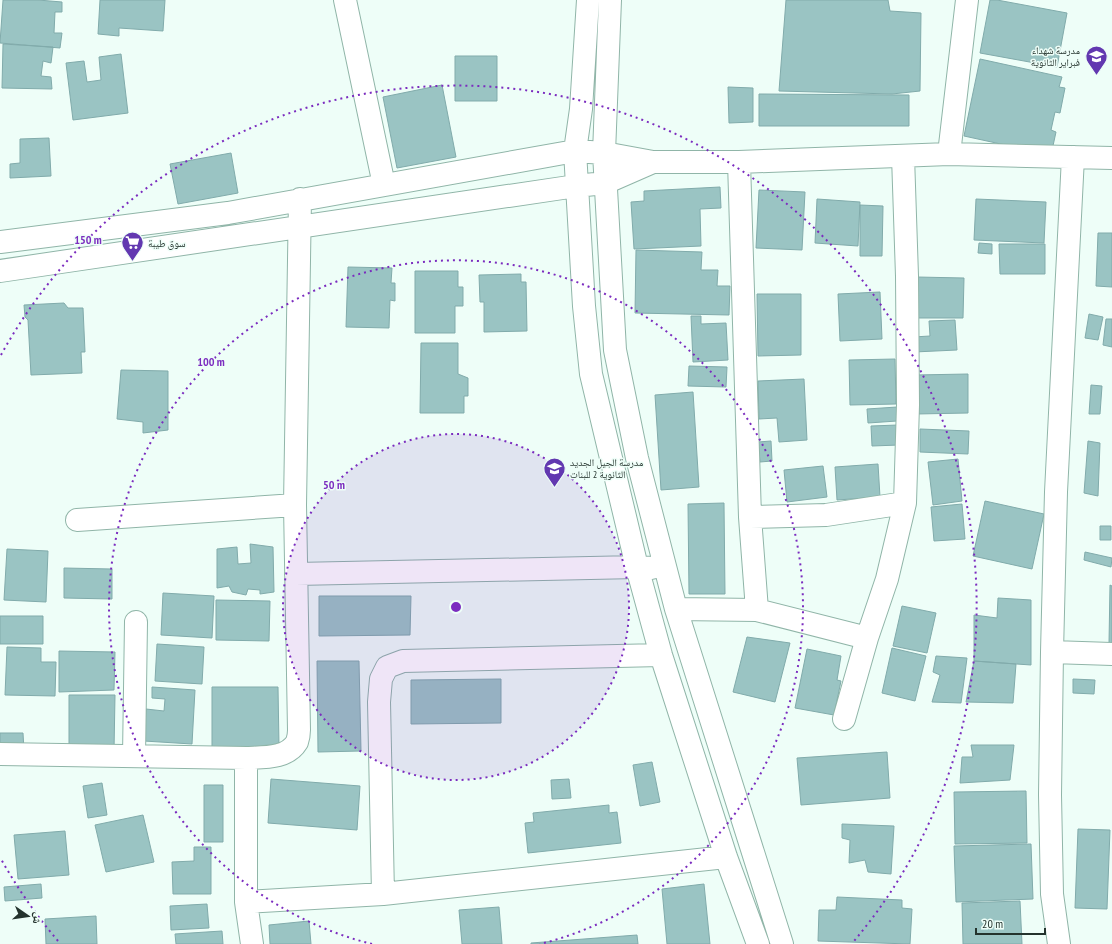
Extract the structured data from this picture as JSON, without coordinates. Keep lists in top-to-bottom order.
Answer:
{
  "places": {
    "school or university": ["مدرسة شهداء فبراير الثانوية", "مدرسة الجيل الجديد الثانوية 2 للبنات"],
    "supermarket": ["سوق طيبة"]
  },
  "scale_bar": "20 m",
  "north": "right",
  "rings": ["150 m", "100 m", "50 m"]
}
